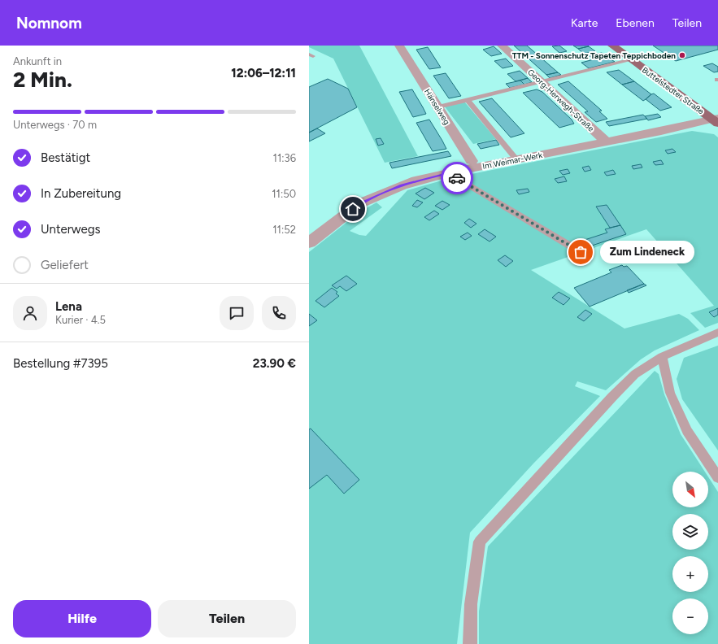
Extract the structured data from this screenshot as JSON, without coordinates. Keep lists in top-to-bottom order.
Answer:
{
  "streets": {
    "main road": ["Buttelstedter Straße"],
    "street": ["Georg-Herwegh-Straße", "Hänselweg", "Im Weimar-Werk"]
  },
  "crossings": [
    ["Buttelstedter Straße", "Im Weimar-Werk"],
    ["Georg-Herwegh-Straße", "Im Weimar-Werk"],
    ["Hänselweg", "Im Weimar-Werk"]
  ],
  "places": ["TTM - Sonnenschutz Tapeten Teppichboden", "Zum Lindeneck"],
  "north": "bottom right",
  "page": {
    "header": "Nomnom",
    "nav": ["Karte", "Ebenen", "Teilen"],
    "heading": ["2 Min.", "Ankunft in", "12:06–12:11"],
    "panel": [
      "Lena",
      "Kurier · 4.5",
      "Bestellung #7395",
      "23.90 €"
    ],
    "bar": "Unterwegs · 70 m",
    "list": [
      ["Bestätigt", "11:36"],
      ["In Zubereitung", "11:50"],
      ["Unterwegs", "11:52"],
      "Geliefert"
    ],
    "bubble": "Zum Lindeneck",
    "map_buttons": ["+", "−"],
    "buttons": ["Hilfe", "Teilen"]
  }
}
